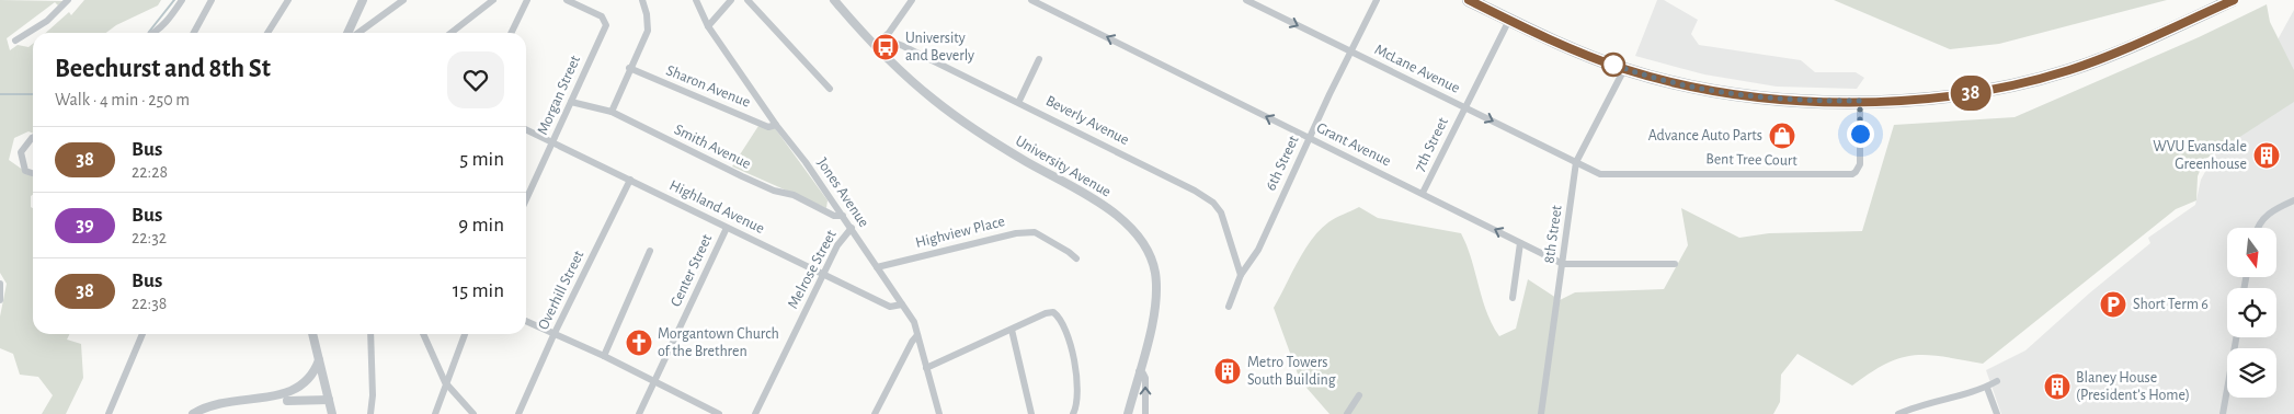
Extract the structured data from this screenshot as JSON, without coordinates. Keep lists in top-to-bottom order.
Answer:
{
  "streets": {
    "street": [
      "McLane Avenue",
      "Sharon Avenue",
      "Morgan Street",
      "Beverly Avenue",
      "Grant Avenue",
      "7th Street",
      "Smith Avenue",
      "Bent Tree Court",
      "6th Street",
      "University Avenue",
      "Jones Avenue",
      "Highland Avenue",
      "Highview Place",
      "8th Street",
      "Melrose Street",
      "Center Street",
      "Overhill Street"
    ]
  },
  "crossings": [
    ["McLane Avenue", "7th Street"],
    ["McLane Avenue", "Bent Tree Court"],
    ["McLane Avenue", "6th Street"],
    ["McLane Avenue", "8th Street"],
    ["Sharon Avenue", "Jones Avenue"],
    ["Morgan Street", "Smith Avenue"],
    ["Morgan Street", "Highland Avenue"],
    ["Beverly Avenue", "6th Street"],
    ["Beverly Avenue", "University Avenue"],
    ["Grant Avenue", "7th Street"],
    ["Grant Avenue", "6th Street"],
    ["Grant Avenue", "8th Street"],
    ["Smith Avenue", "Jones Avenue"],
    ["Bent Tree Court", "8th Street"],
    ["Jones Avenue", "Highland Avenue"],
    ["Jones Avenue", "Highview Place"],
    ["Jones Avenue", "Melrose Street"],
    ["Highland Avenue", "Melrose Street"],
    ["Highland Avenue", "Center Street"],
    ["Highland Avenue", "Overhill Street"]
  ],
  "one_way": ["McLane Avenue", "Grant Avenue"],
  "places": {
    "bus stop": ["University and Beverly"],
    "shop": ["Advance Auto Parts"],
    "building": ["WVU Evansdale Greenhouse", "Metro Towers South Building", "Blaney House (President’s Home)"],
    "parking": ["Short Term 6"],
    "church": ["Morgantown Church of the Brethren"]
  },
  "lines": ["bus line 38"],
  "north": "bottom",
  "page": {
    "on_map": "38",
    "heading": ["Beechurst and 8th St", "Walk · 4 min · 250 m"],
    "list": [
      {
        "mark": "38",
        "name": "Bus",
        "note": "22:28",
        "value": "5 min"
      },
      {
        "mark": "39",
        "name": "Bus",
        "note": "22:32",
        "value": "9 min"
      },
      {
        "mark": "38",
        "name": "Bus",
        "note": "22:38",
        "value": "15 min"
      }
    ]
  }
}
